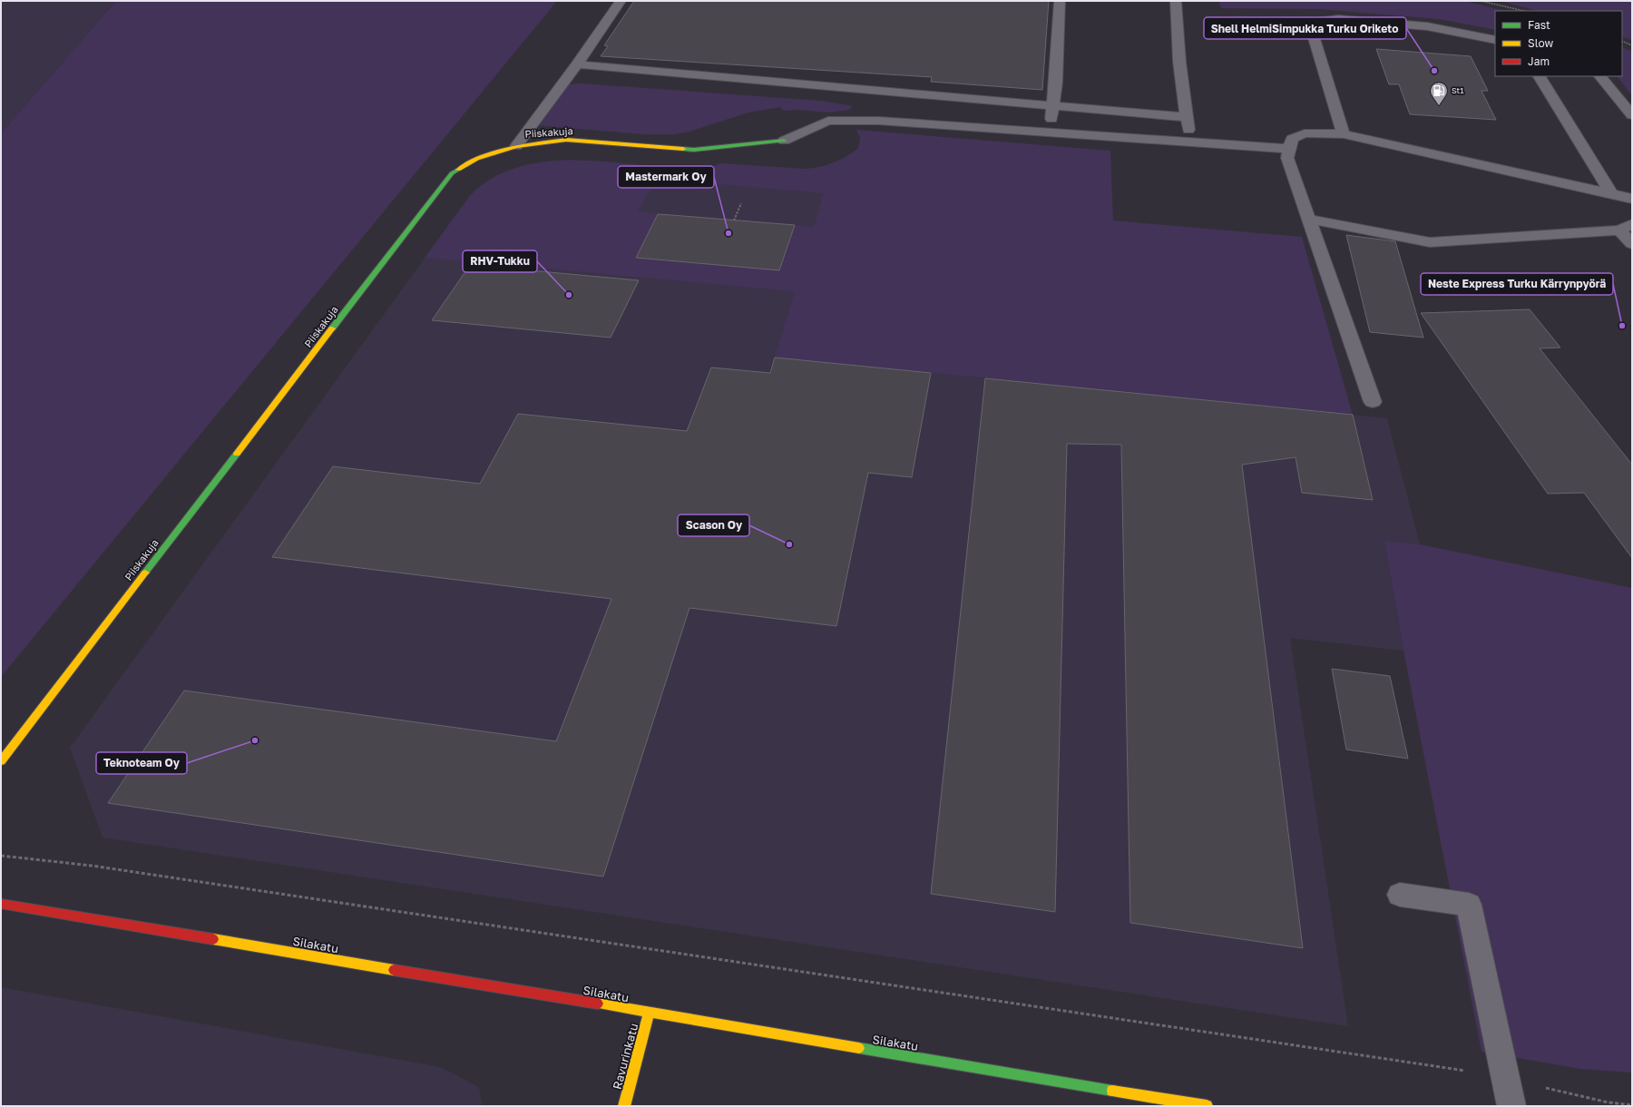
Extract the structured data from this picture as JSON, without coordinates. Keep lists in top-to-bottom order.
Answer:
{
  "streets": {
    "street": ["Piiskakuja", "Silakatu", "Ravurinkatu"]
  },
  "crossings": [
    ["Silakatu", "Ravurinkatu"]
  ],
  "places": {
    "other": [
      "Shell HelmiSimpukka Turku Oriketo",
      "Mastermark Oy",
      "RHV-Tukku",
      "Neste Express Turku Kärrynpyörä",
      "Scason Oy",
      "Teknoteam Oy"
    ],
    "fuel station": ["St1"]
  },
  "legend": ["Fast", "Slow", "Jam"]
}
